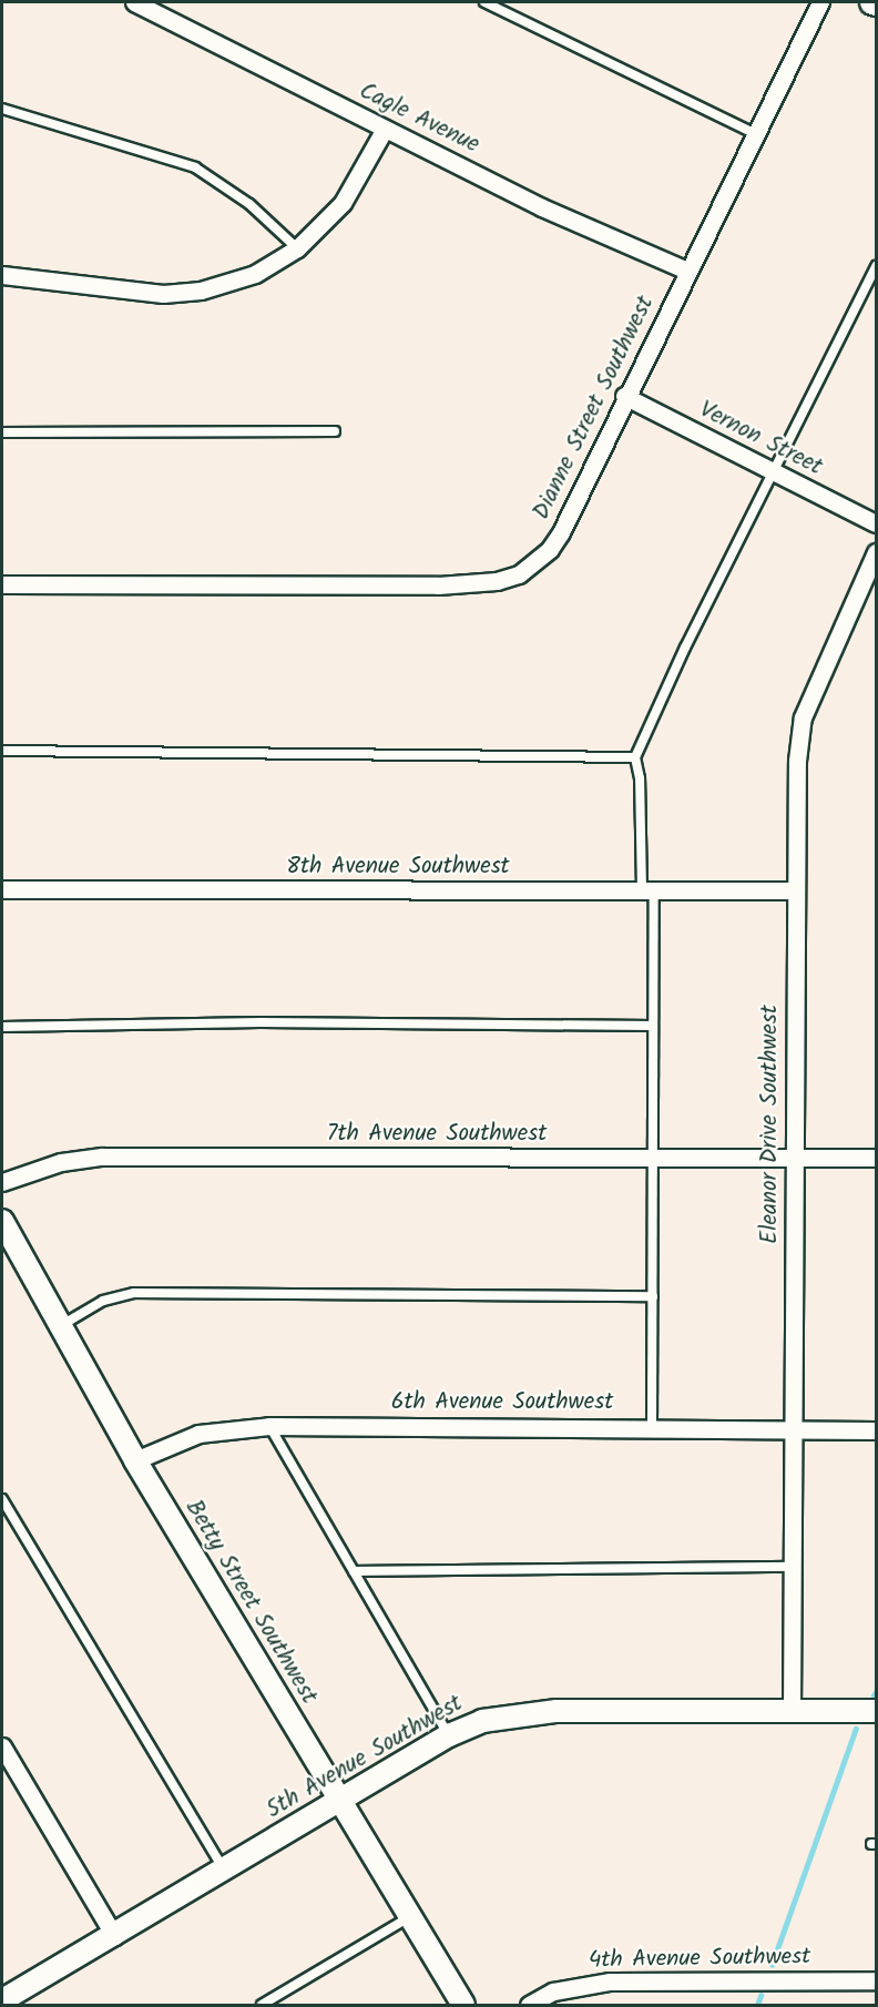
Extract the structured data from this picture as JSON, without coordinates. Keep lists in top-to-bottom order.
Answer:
{
  "streets": {
    "street": [
      "Cagle Avenue",
      "Dianne Street Southwest",
      "Vernon Street",
      "8th Avenue Southwest",
      "Eleanor Drive Southwest",
      "7th Avenue Southwest",
      "6th Avenue Southwest",
      "Betty Street Southwest",
      "5th Avenue Southwest",
      "4th Avenue Southwest"
    ]
  },
  "crossings": [
    ["Cagle Avenue", "Dianne Street Southwest"],
    ["Dianne Street Southwest", "Vernon Street"],
    ["8th Avenue Southwest", "Eleanor Drive Southwest"],
    ["Eleanor Drive Southwest", "7th Avenue Southwest"],
    ["Eleanor Drive Southwest", "6th Avenue Southwest"],
    ["Eleanor Drive Southwest", "5th Avenue Southwest"],
    ["6th Avenue Southwest", "Betty Street Southwest"],
    ["Betty Street Southwest", "5th Avenue Southwest"]
  ]
}
